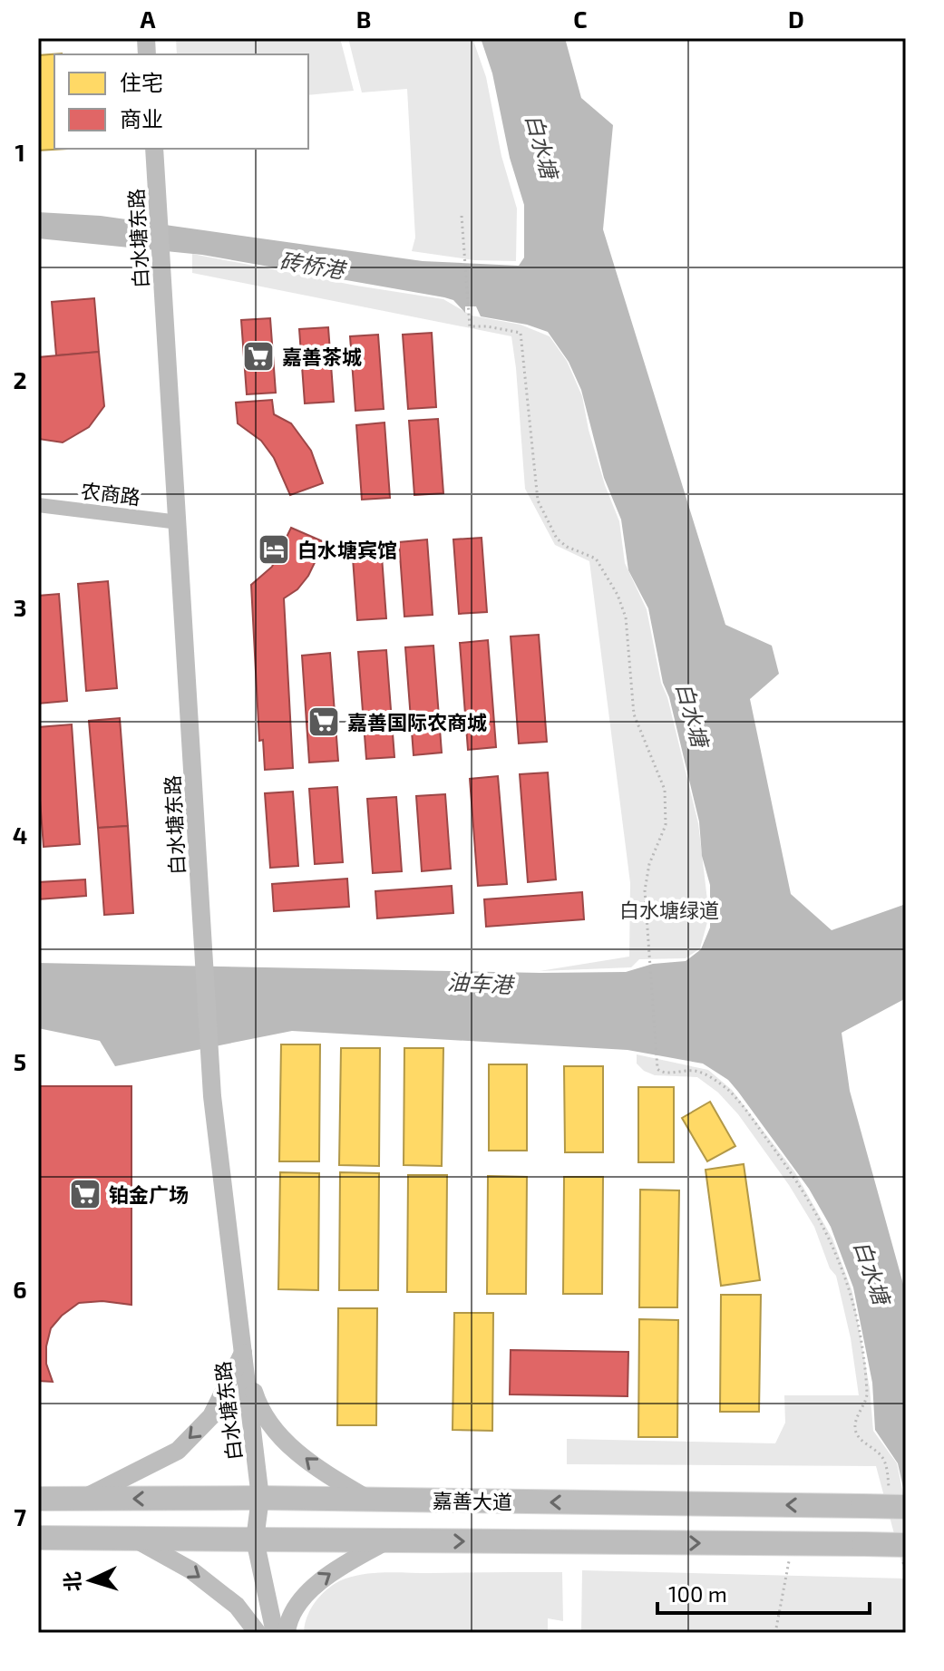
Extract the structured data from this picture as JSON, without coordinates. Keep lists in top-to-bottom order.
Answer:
{
  "streets": {
    "main road": ["嘉善大道"],
    "street": ["白水塘东路", "农商路"]
  },
  "crossings": [
    ["白水塘东路", "农商路"],
    ["白水塘东路", "嘉善大道"]
  ],
  "water": ["白水塘", "砖桥港", "油车港"],
  "parks": ["白水塘绿道"],
  "places": {
    "supermarket": ["嘉善茶城", "嘉善国际农商城", "铂金广场"],
    "hotel": ["白水塘宾馆"]
  },
  "legend": ["住宅", "商业"],
  "scale_bar": "100 m",
  "north": "left",
  "grid": {
    "columns": [
      "A",
      "B",
      "C",
      "D"
    ],
    "rows": [
      "1",
      "2",
      "3",
      "4",
      "5",
      "6",
      "7"
    ]
  }
}
